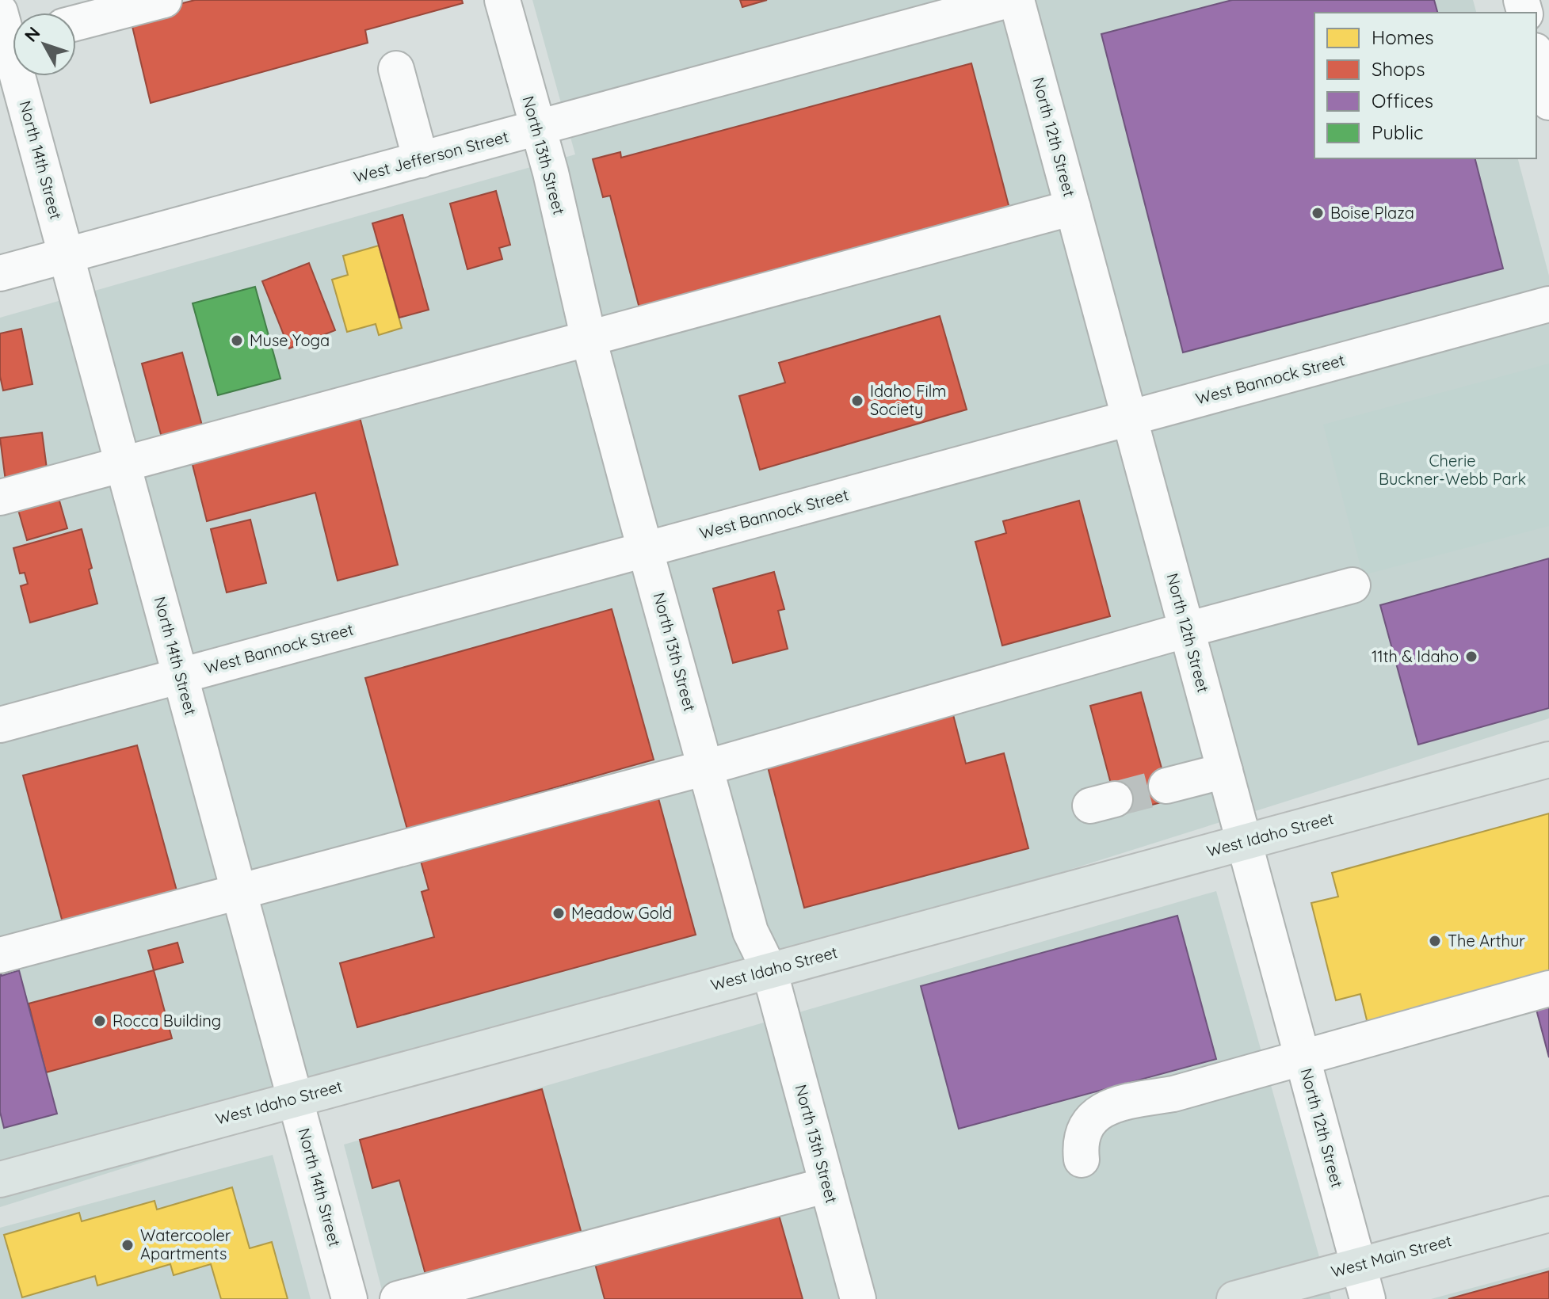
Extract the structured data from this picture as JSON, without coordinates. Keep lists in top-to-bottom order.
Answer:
{
  "streets": {
    "main road": ["West Idaho Street", "West Main Street"],
    "street": [
      "North 12th Street",
      "North 13th Street",
      "West Jefferson Street",
      "North 14th Street",
      "West Bannock Street"
    ]
  },
  "crossings": [
    ["North 12th Street", "West Bannock Street"],
    ["North 12th Street", "West Idaho Street"],
    ["North 12th Street", "West Main Street"],
    ["North 13th Street", "West Jefferson Street"],
    ["North 13th Street", "West Bannock Street"],
    ["North 13th Street", "West Idaho Street"],
    ["West Jefferson Street", "North 14th Street"],
    ["North 14th Street", "West Bannock Street"],
    ["North 14th Street", "West Idaho Street"]
  ],
  "parks": ["Cherie Buckner-Webb Park"],
  "places": [
    "Boise Plaza",
    "Muse Yoga",
    "Idaho Film Society",
    "11th & Idaho",
    "Meadow Gold",
    "The Arthur",
    "Rocca Building",
    "Watercooler Apartments"
  ],
  "legend": [
    "Homes",
    "Shops",
    "Offices",
    "Public"
  ],
  "north": "top left"
}
